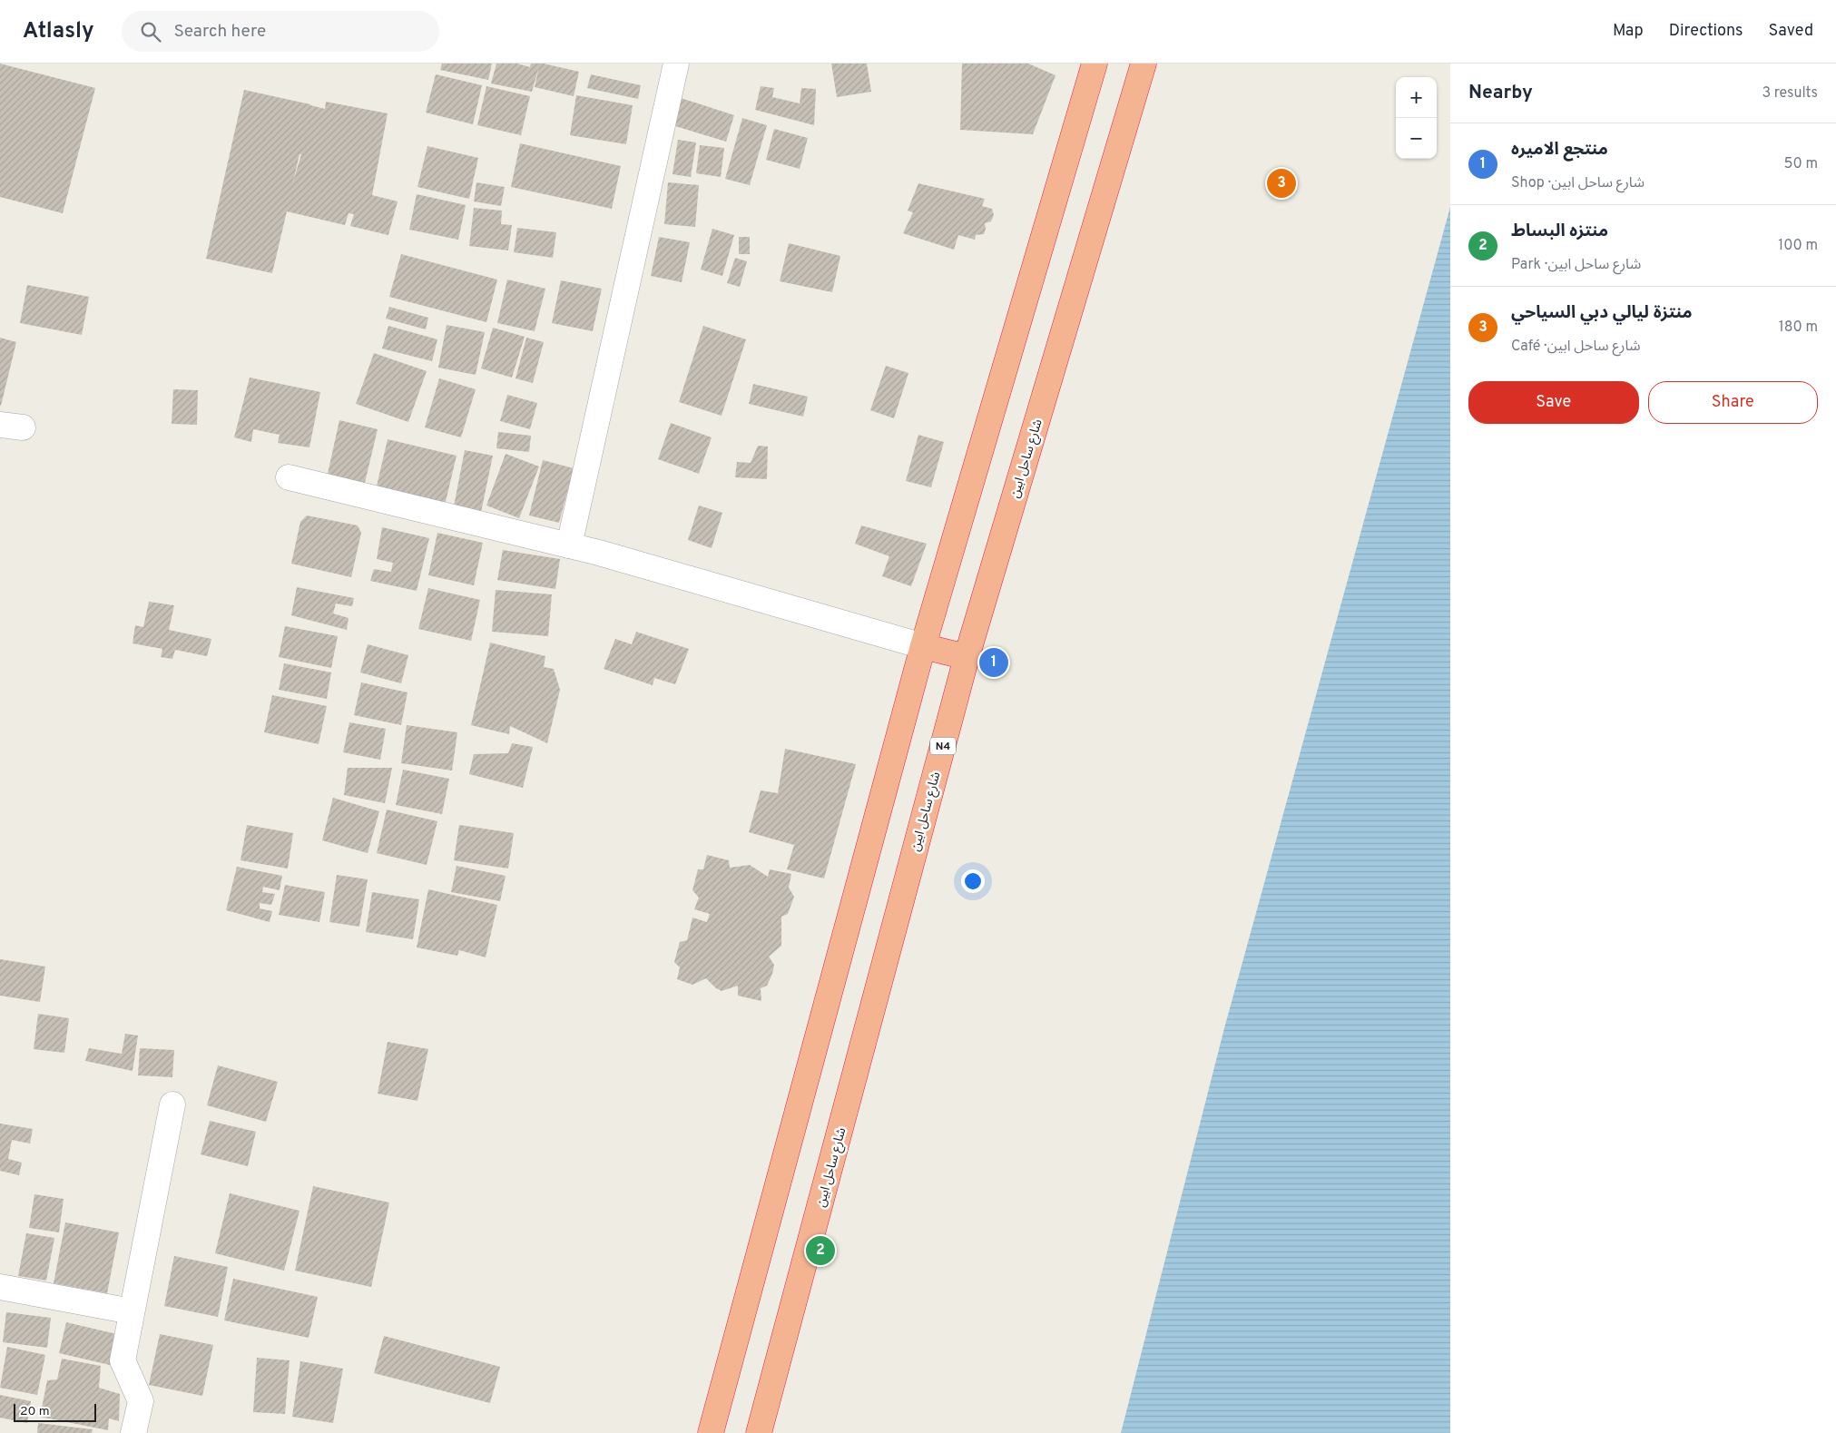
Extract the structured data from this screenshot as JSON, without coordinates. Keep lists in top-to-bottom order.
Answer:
{
  "streets": {
    "highway": ["شارع ساحل ابين", "N4"]
  },
  "scale_bar": "20 m",
  "page": {
    "header": "Atlasly",
    "search": "Search here",
    "nav": ["Map", "Directions", "Saved"],
    "heading": ["Nearby", "3 results"],
    "map_buttons": ["+", "−"],
    "list": [
      {
        "mark": "1",
        "name": "منتجع الاميره",
        "note": "Shop · شارع ساحل ابين",
        "value": "50 m"
      },
      {
        "mark": "2",
        "name": "منتزه البساط",
        "note": "Park · شارع ساحل ابين",
        "value": "100 m"
      },
      {
        "mark": "3",
        "name": "منتزة ليالي دبي السياحي",
        "note": "Café · شارع ساحل ابين",
        "value": "180 m"
      }
    ],
    "pins": ["3", "1", "2"],
    "buttons": ["Save", "Share"],
    "scale": "20 m"
  }
}
